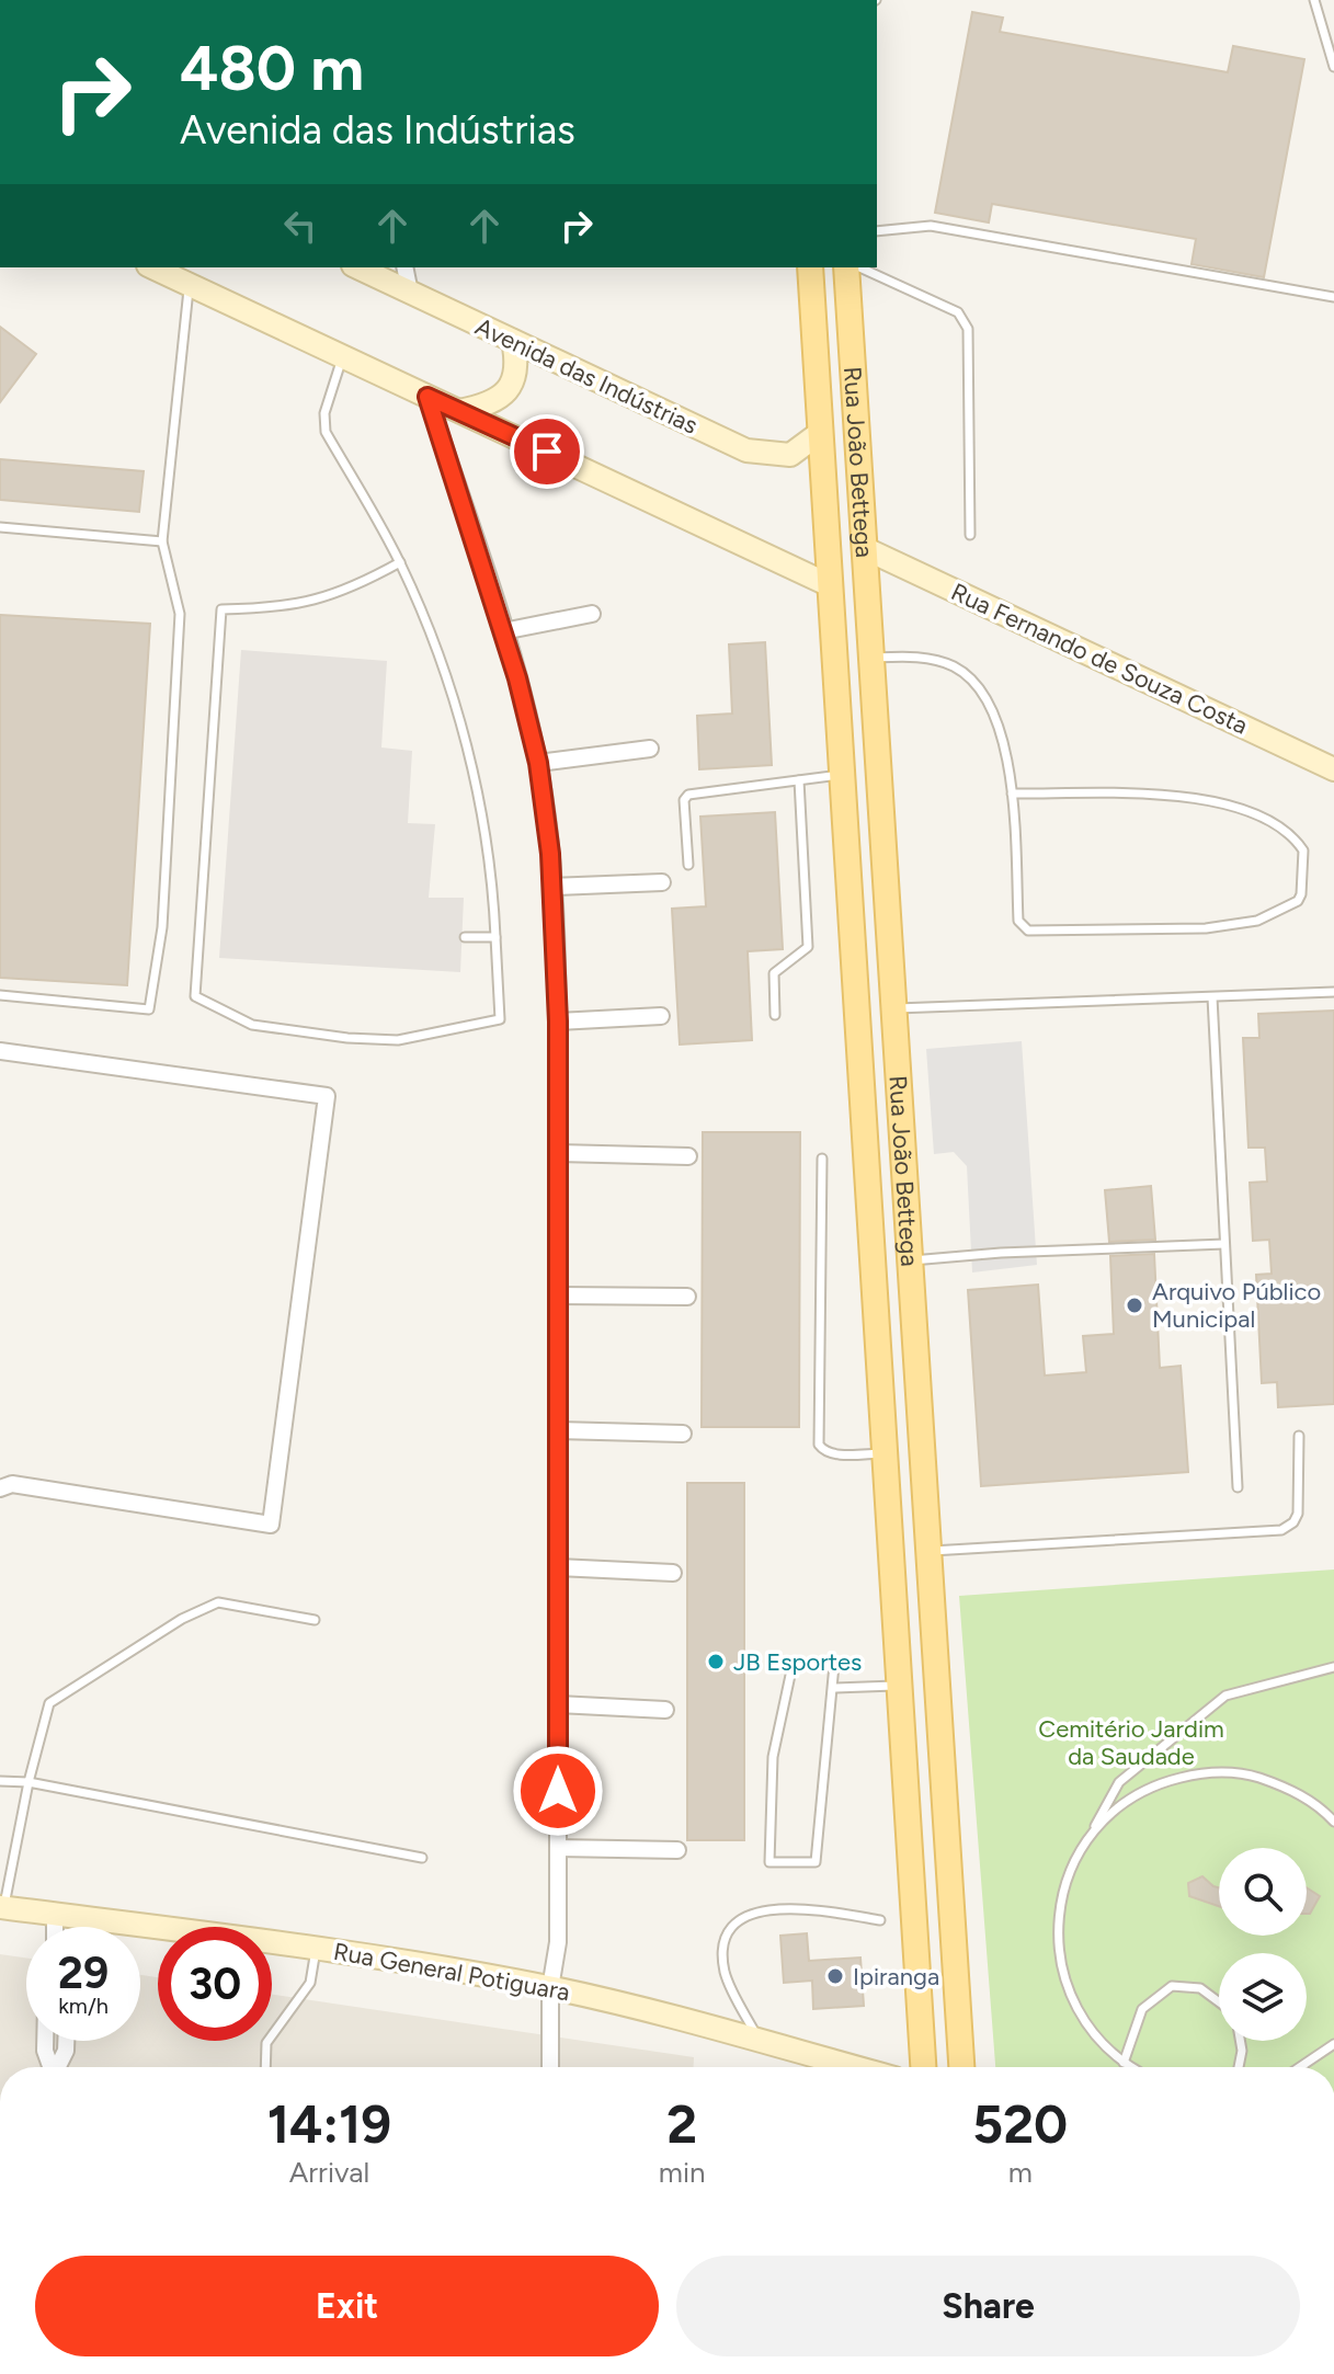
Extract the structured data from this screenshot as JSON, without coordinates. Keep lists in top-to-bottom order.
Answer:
{
  "streets": {
    "main road": [
      "Avenida das Indústrias",
      "Rua João Bettega",
      "Rua Fernando de Souza Costa",
      "Rua General Potiguara"
    ]
  },
  "crossings": [
    ["Avenida das Indústrias", "Rua João Bettega"],
    ["Rua João Bettega", "Rua Fernando de Souza Costa"]
  ],
  "parks": ["Cemitério Jardim da Saudade"],
  "places": ["Arquivo Público Municipal", "JB Esportes", "Ipiranga"],
  "page": {
    "turn": ["480 m", "Avenida das Indústrias"],
    "speed": "29 km/h",
    "limit": "30",
    "eta": [
      "14:19",
      "Arrival",
      "2",
      "min",
      "520",
      "m"
    ],
    "buttons": ["Exit", "Share"]
  }
}
